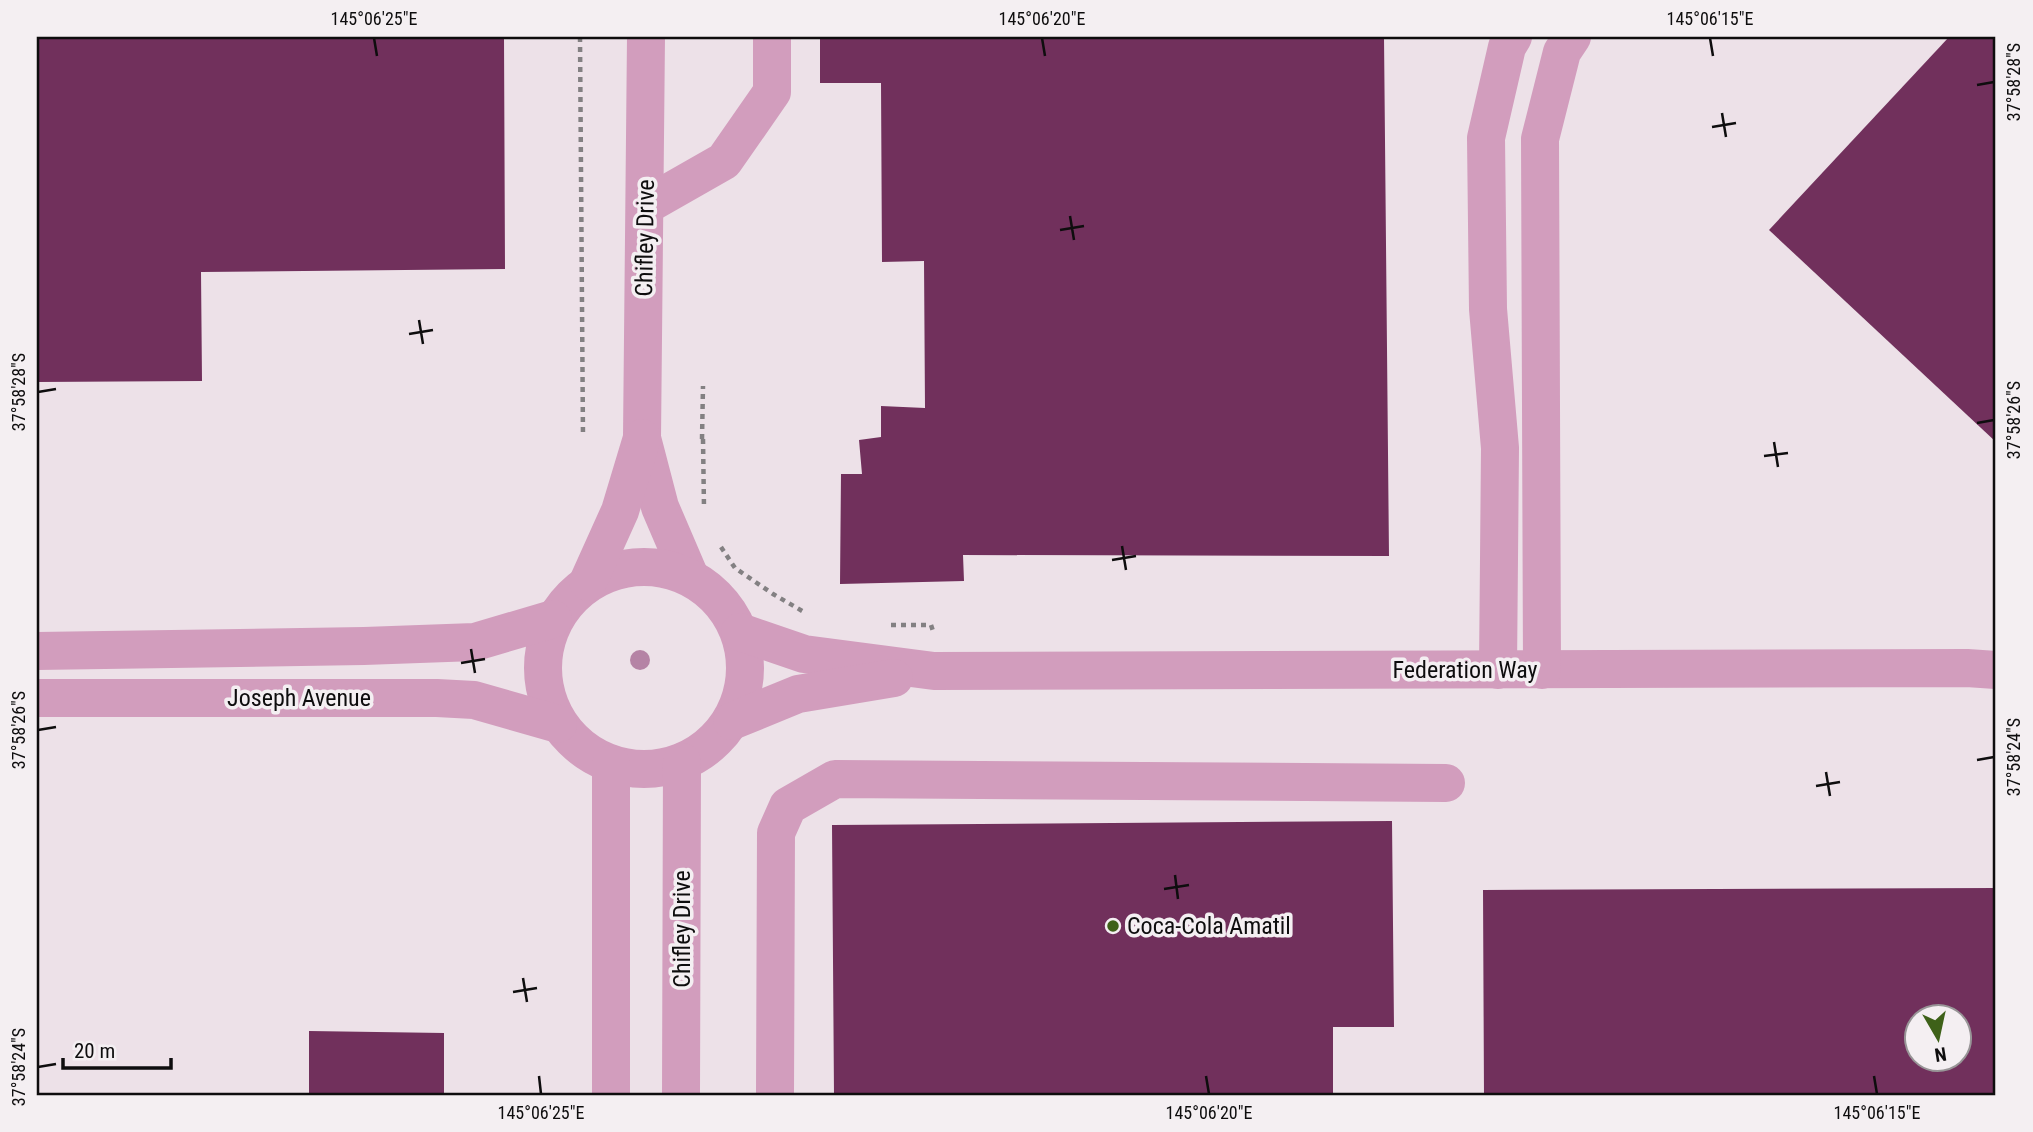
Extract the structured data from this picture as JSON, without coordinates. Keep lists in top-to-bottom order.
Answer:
{
  "streets": {
    "street": ["Chifley Drive", "Federation Way", "Joseph Avenue"]
  },
  "crossings": [
    ["Chifley Drive", "Federation Way"],
    ["Chifley Drive", "Joseph Avenue"],
    ["Federation Way", "Joseph Avenue"]
  ],
  "places": ["Coca-Cola Amatil"],
  "scale_bar": "20 m",
  "north": "bottom",
  "coordinates": [
    "145°06'25\"E",
    "145°06'20\"E",
    "145°06'15\"E",
    "37°58'28\"S",
    "37°58'26\"S",
    "37°58'24\"S"
  ]
}
